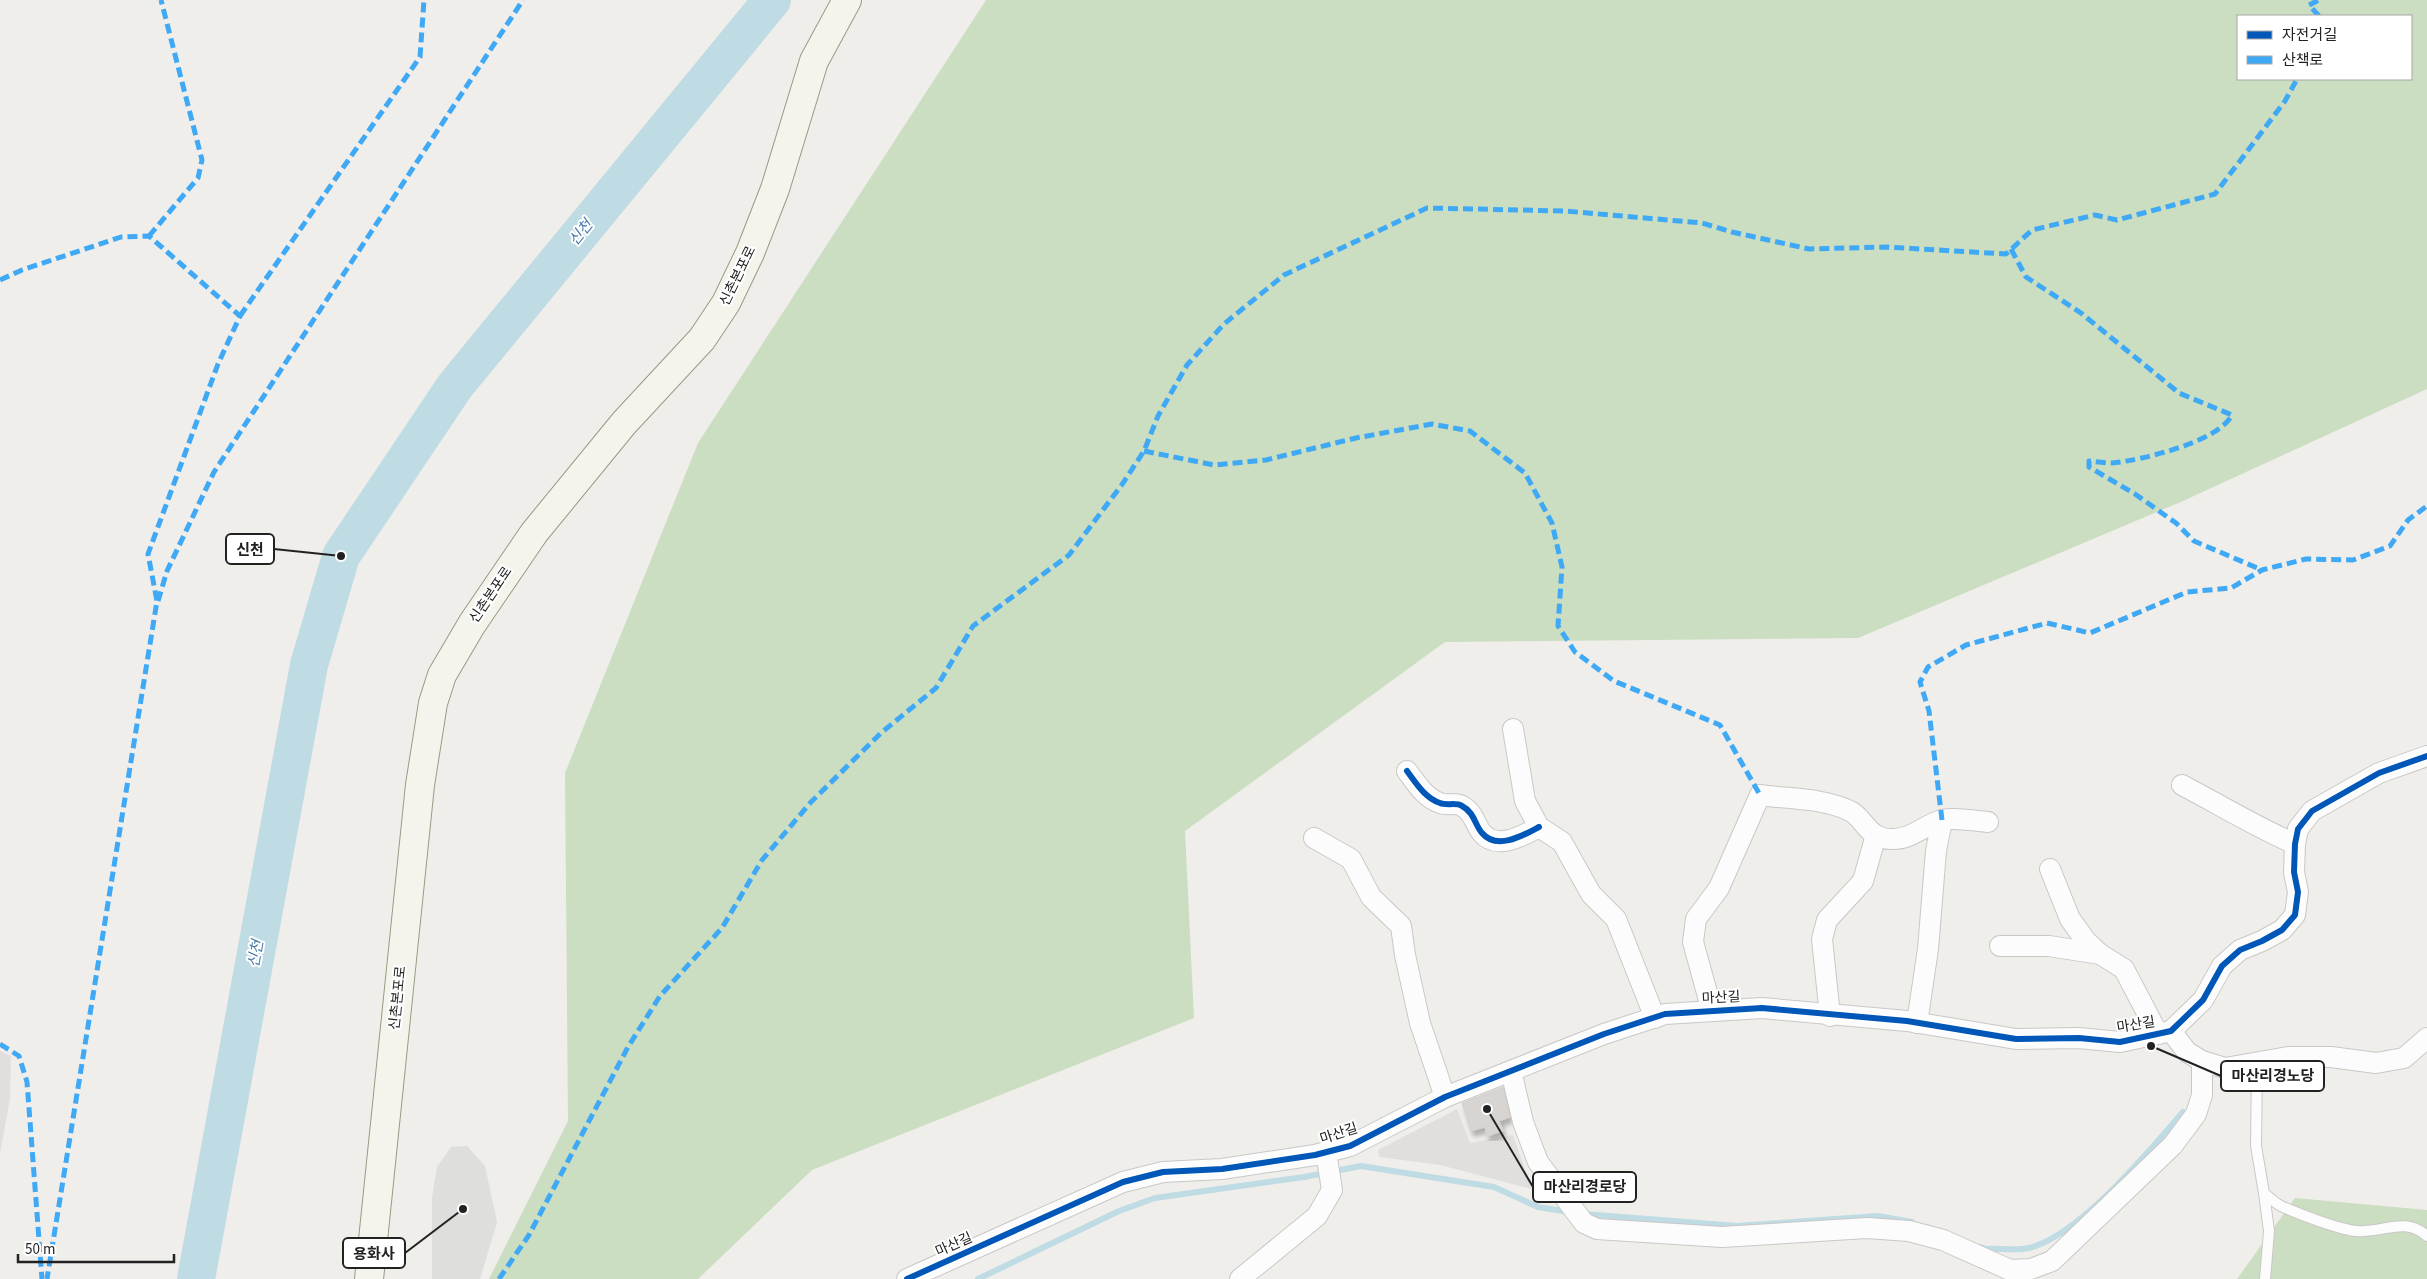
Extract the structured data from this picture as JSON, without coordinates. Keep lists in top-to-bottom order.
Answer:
{
  "streets": {
    "main road": ["신촌본포로"],
    "street": ["마산길"]
  },
  "water": ["신천"],
  "places": [
    "신천",
    "마산리경노당",
    "마산리경로당",
    "용화사"
  ],
  "legend": ["자전거길", "산책로"],
  "scale_bar": "50 m"
}
